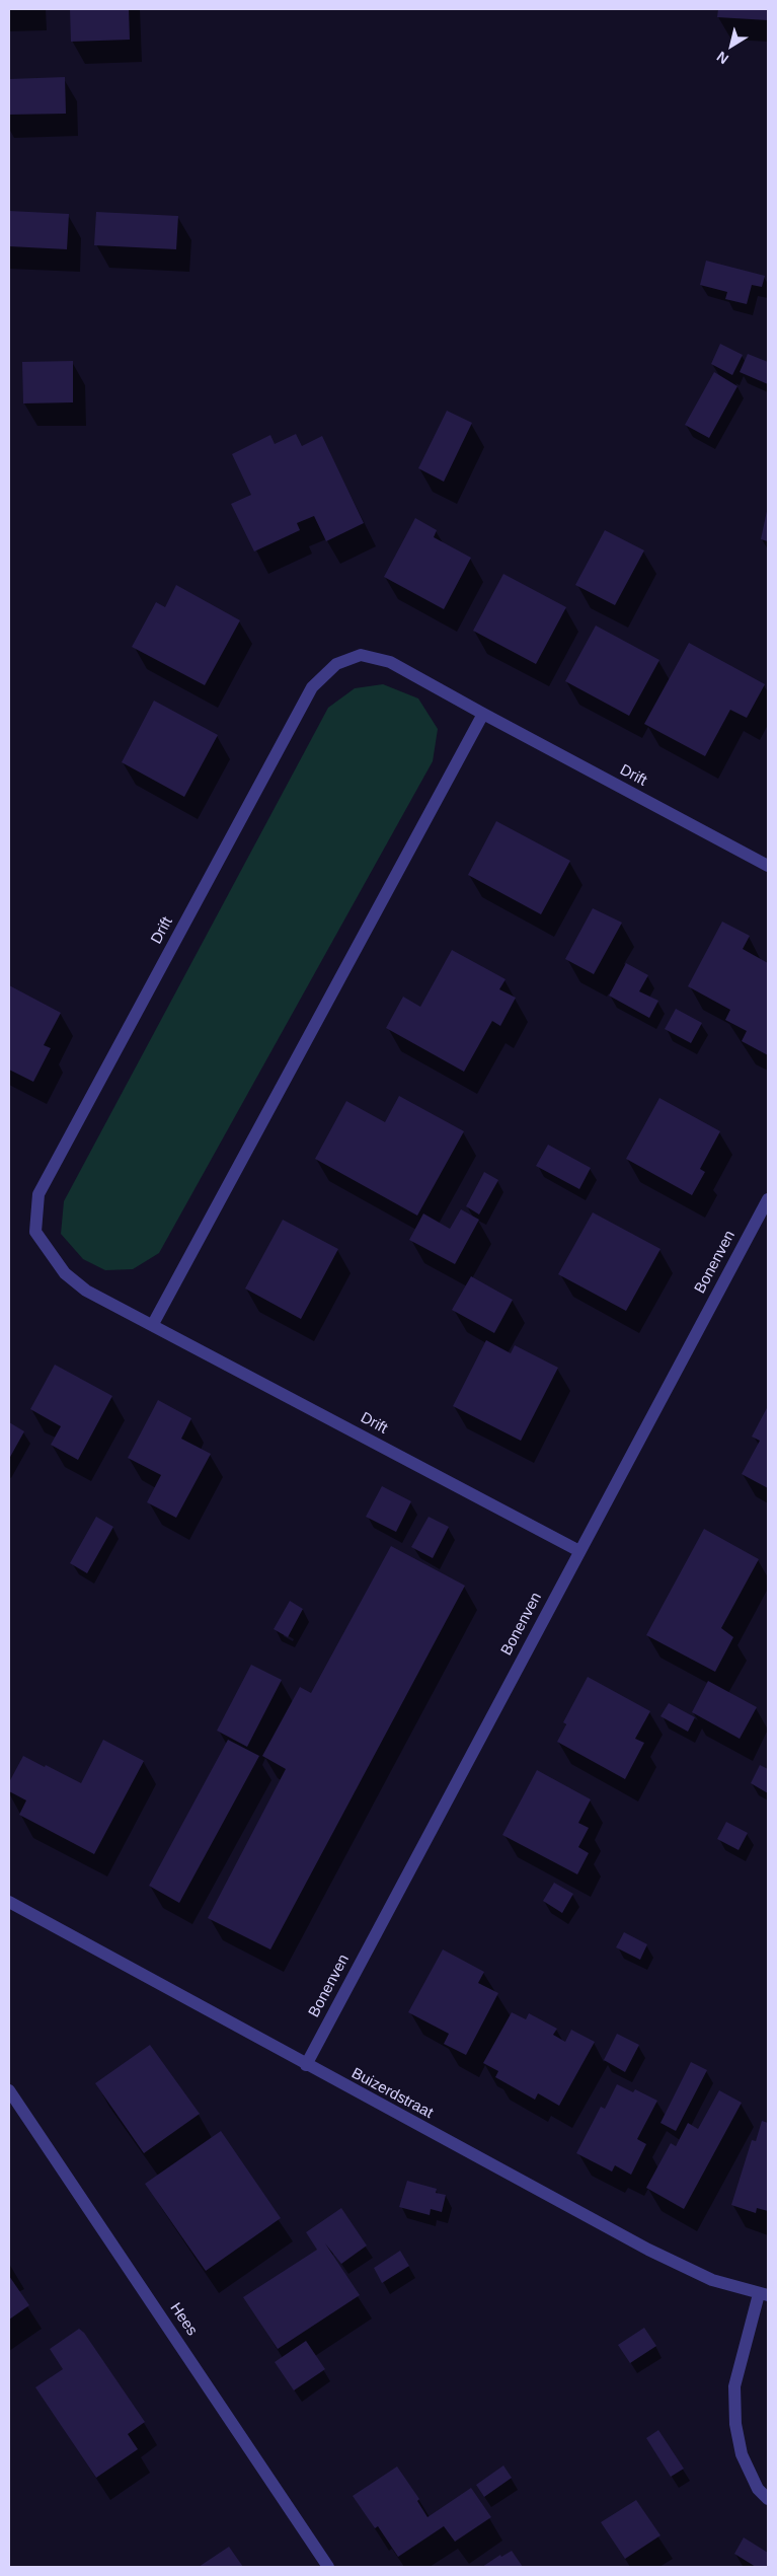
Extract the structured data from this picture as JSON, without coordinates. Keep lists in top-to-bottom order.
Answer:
{
  "streets": {
    "street": [
      "Drift",
      "Bonenven",
      "Buizerdstraat",
      "Hees"
    ]
  },
  "crossings": [
    ["Drift", "Bonenven"],
    ["Bonenven", "Buizerdstraat"]
  ],
  "north": "bottom left"
}
